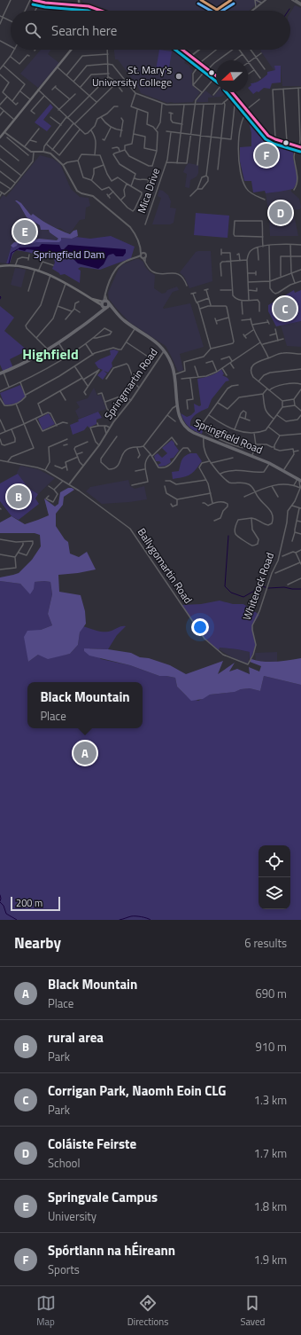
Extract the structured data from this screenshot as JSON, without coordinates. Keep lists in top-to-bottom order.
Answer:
{
  "streets": {
    "highway": ["Springfield Road"],
    "street": [
      "Mica Drive",
      "Springmartin Road",
      "Ballygomartin Road",
      "Whiterock Road"
    ]
  },
  "crossings": [
    ["Springmartin Road", "Springfield Road"],
    ["Springmartin Road", "Ballygomartin Road"],
    ["Ballygomartin Road", "Whiterock Road"]
  ],
  "districts": ["Highfield"],
  "parks": ["Springfield Dam"],
  "places": ["St. Mary's University College"],
  "scale_bar": "200 m",
  "north": "left",
  "page": {
    "search": "Search here",
    "pins": [
      "F",
      "D",
      "E",
      "C",
      "B",
      "A"
    ],
    "popup": ["Black Mountain", "Place"],
    "scale": "200 m",
    "heading": ["Nearby", "6 results"],
    "list": [
      {
        "mark": "A",
        "name": "Black Mountain",
        "note": "Place",
        "value": "690 m"
      },
      {
        "mark": "B",
        "name": "rural area",
        "note": "Park",
        "value": "910 m"
      },
      {
        "mark": "C",
        "name": "Corrigan Park, Naomh Eoin CLG",
        "note": "Park",
        "value": "1.3 km"
      },
      {
        "mark": "D",
        "name": "Coláiste Feirste",
        "note": "School",
        "value": "1.7 km"
      },
      {
        "mark": "E",
        "name": "Springvale Campus",
        "note": "University",
        "value": "1.8 km"
      },
      {
        "mark": "F",
        "name": "Spórtlann na hÉireann",
        "note": "Sports",
        "value": "1.9 km"
      }
    ],
    "nav": ["Map", "Directions", "Saved"]
  }
}
